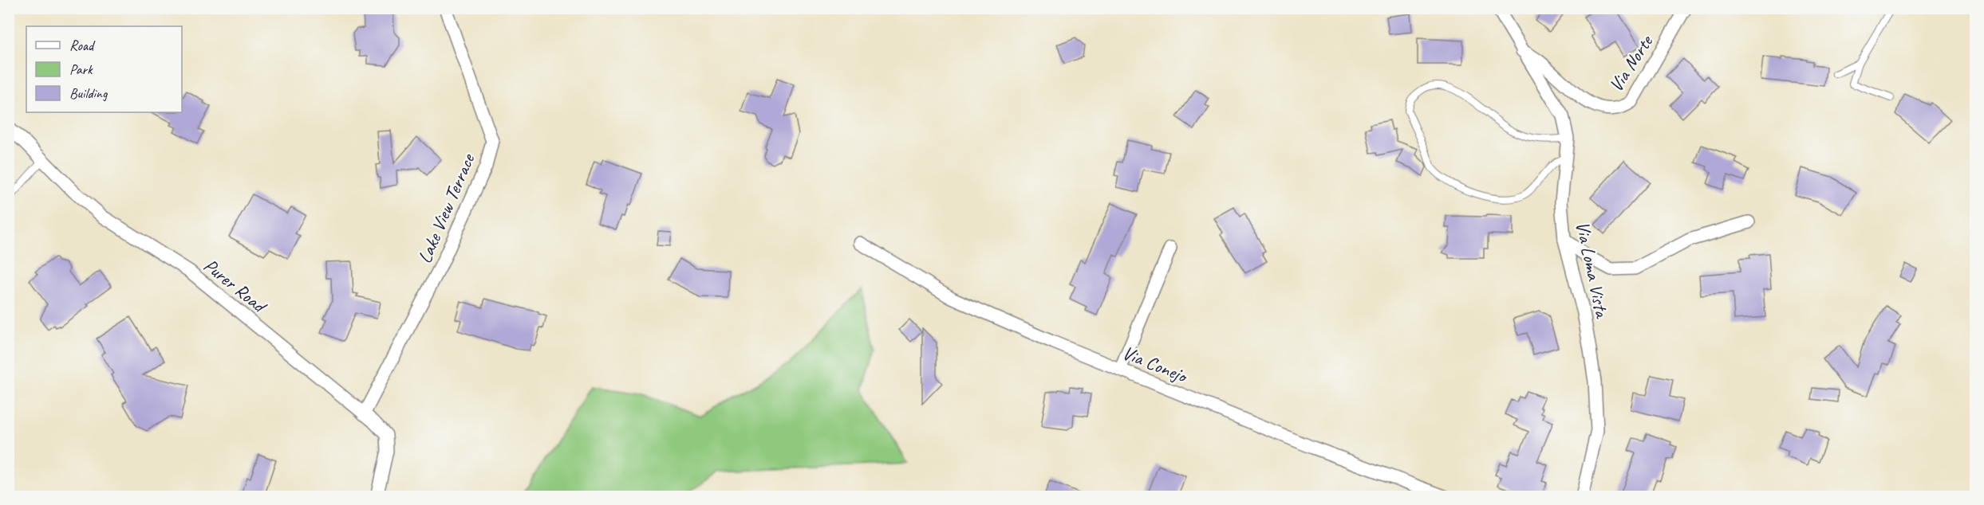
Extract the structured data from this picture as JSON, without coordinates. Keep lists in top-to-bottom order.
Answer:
{
  "streets": {
    "street": [
      "Via Norte",
      "Lake View Terrace",
      "Via Loma Vista",
      "Purer Road",
      "Via Conejo"
    ]
  },
  "crossings": [
    ["Via Norte", "Via Loma Vista"],
    ["Lake View Terrace", "Purer Road"]
  ],
  "legend": ["Road", "Park", "Building"]
}
